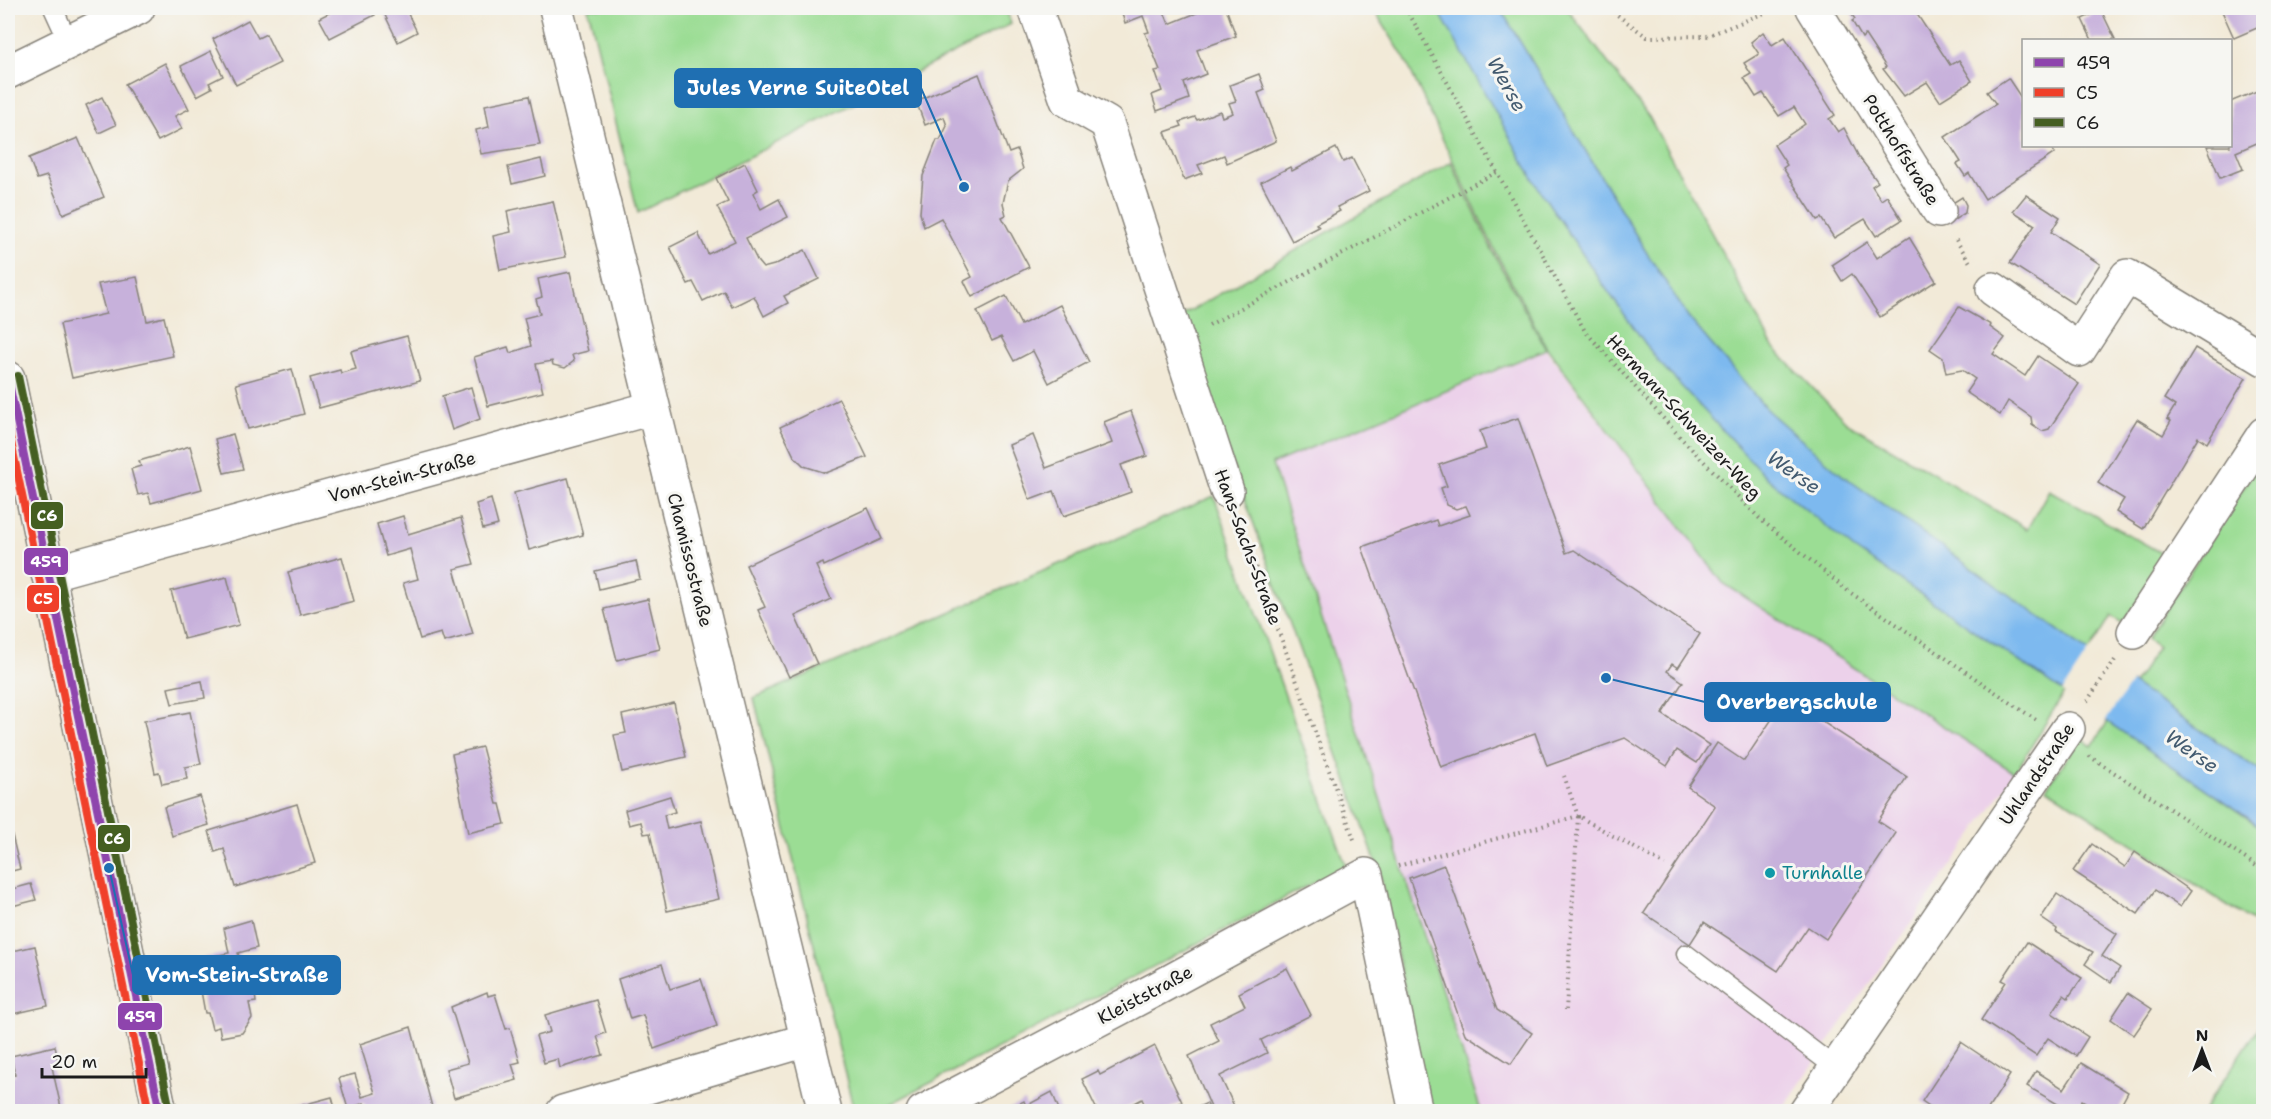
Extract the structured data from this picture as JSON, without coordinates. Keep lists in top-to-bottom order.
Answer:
{
  "streets": {
    "street": [
      "Potthoffstraße",
      "Vom-Stein-Straße",
      "Hans-Sachs-Straße",
      "Chamissostraße",
      "Uhlandstraße",
      "Kleiststraße"
    ],
    "path": ["Hermann-Schweizer-Weg"]
  },
  "crossings": [
    ["Hermann-Schweizer-Weg", "Uhlandstraße"],
    ["Vom-Stein-Straße", "Chamissostraße"],
    ["Hans-Sachs-Straße", "Kleiststraße"]
  ],
  "water": ["Werse"],
  "places": [
    "Jules Verne SuiteOtel",
    "Overbergschule",
    "Vom-Stein-Straße",
    "Turnhalle"
  ],
  "lines": ["transit line C6", "transit line 459", "transit line C5"],
  "legend": ["459", "C5", "C6"],
  "scale_bar": "20 m",
  "north": "top"
}
